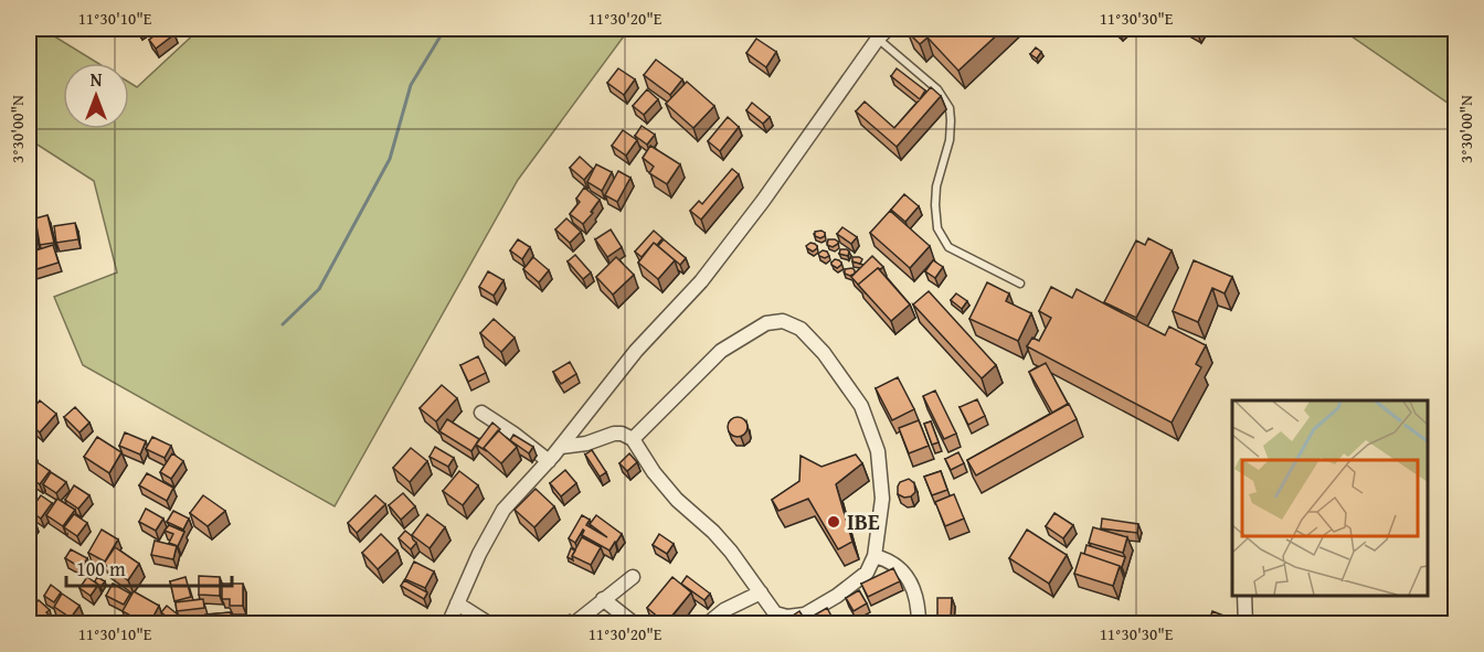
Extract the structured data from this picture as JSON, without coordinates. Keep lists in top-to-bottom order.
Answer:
{
  "places": ["IBE"],
  "scale_bar": "100 m",
  "north": "top",
  "coordinates": [
    "11°30'10\"E",
    "11°30'20\"E",
    "11°30'30\"E",
    "3°30'00\"N"
  ]
}
